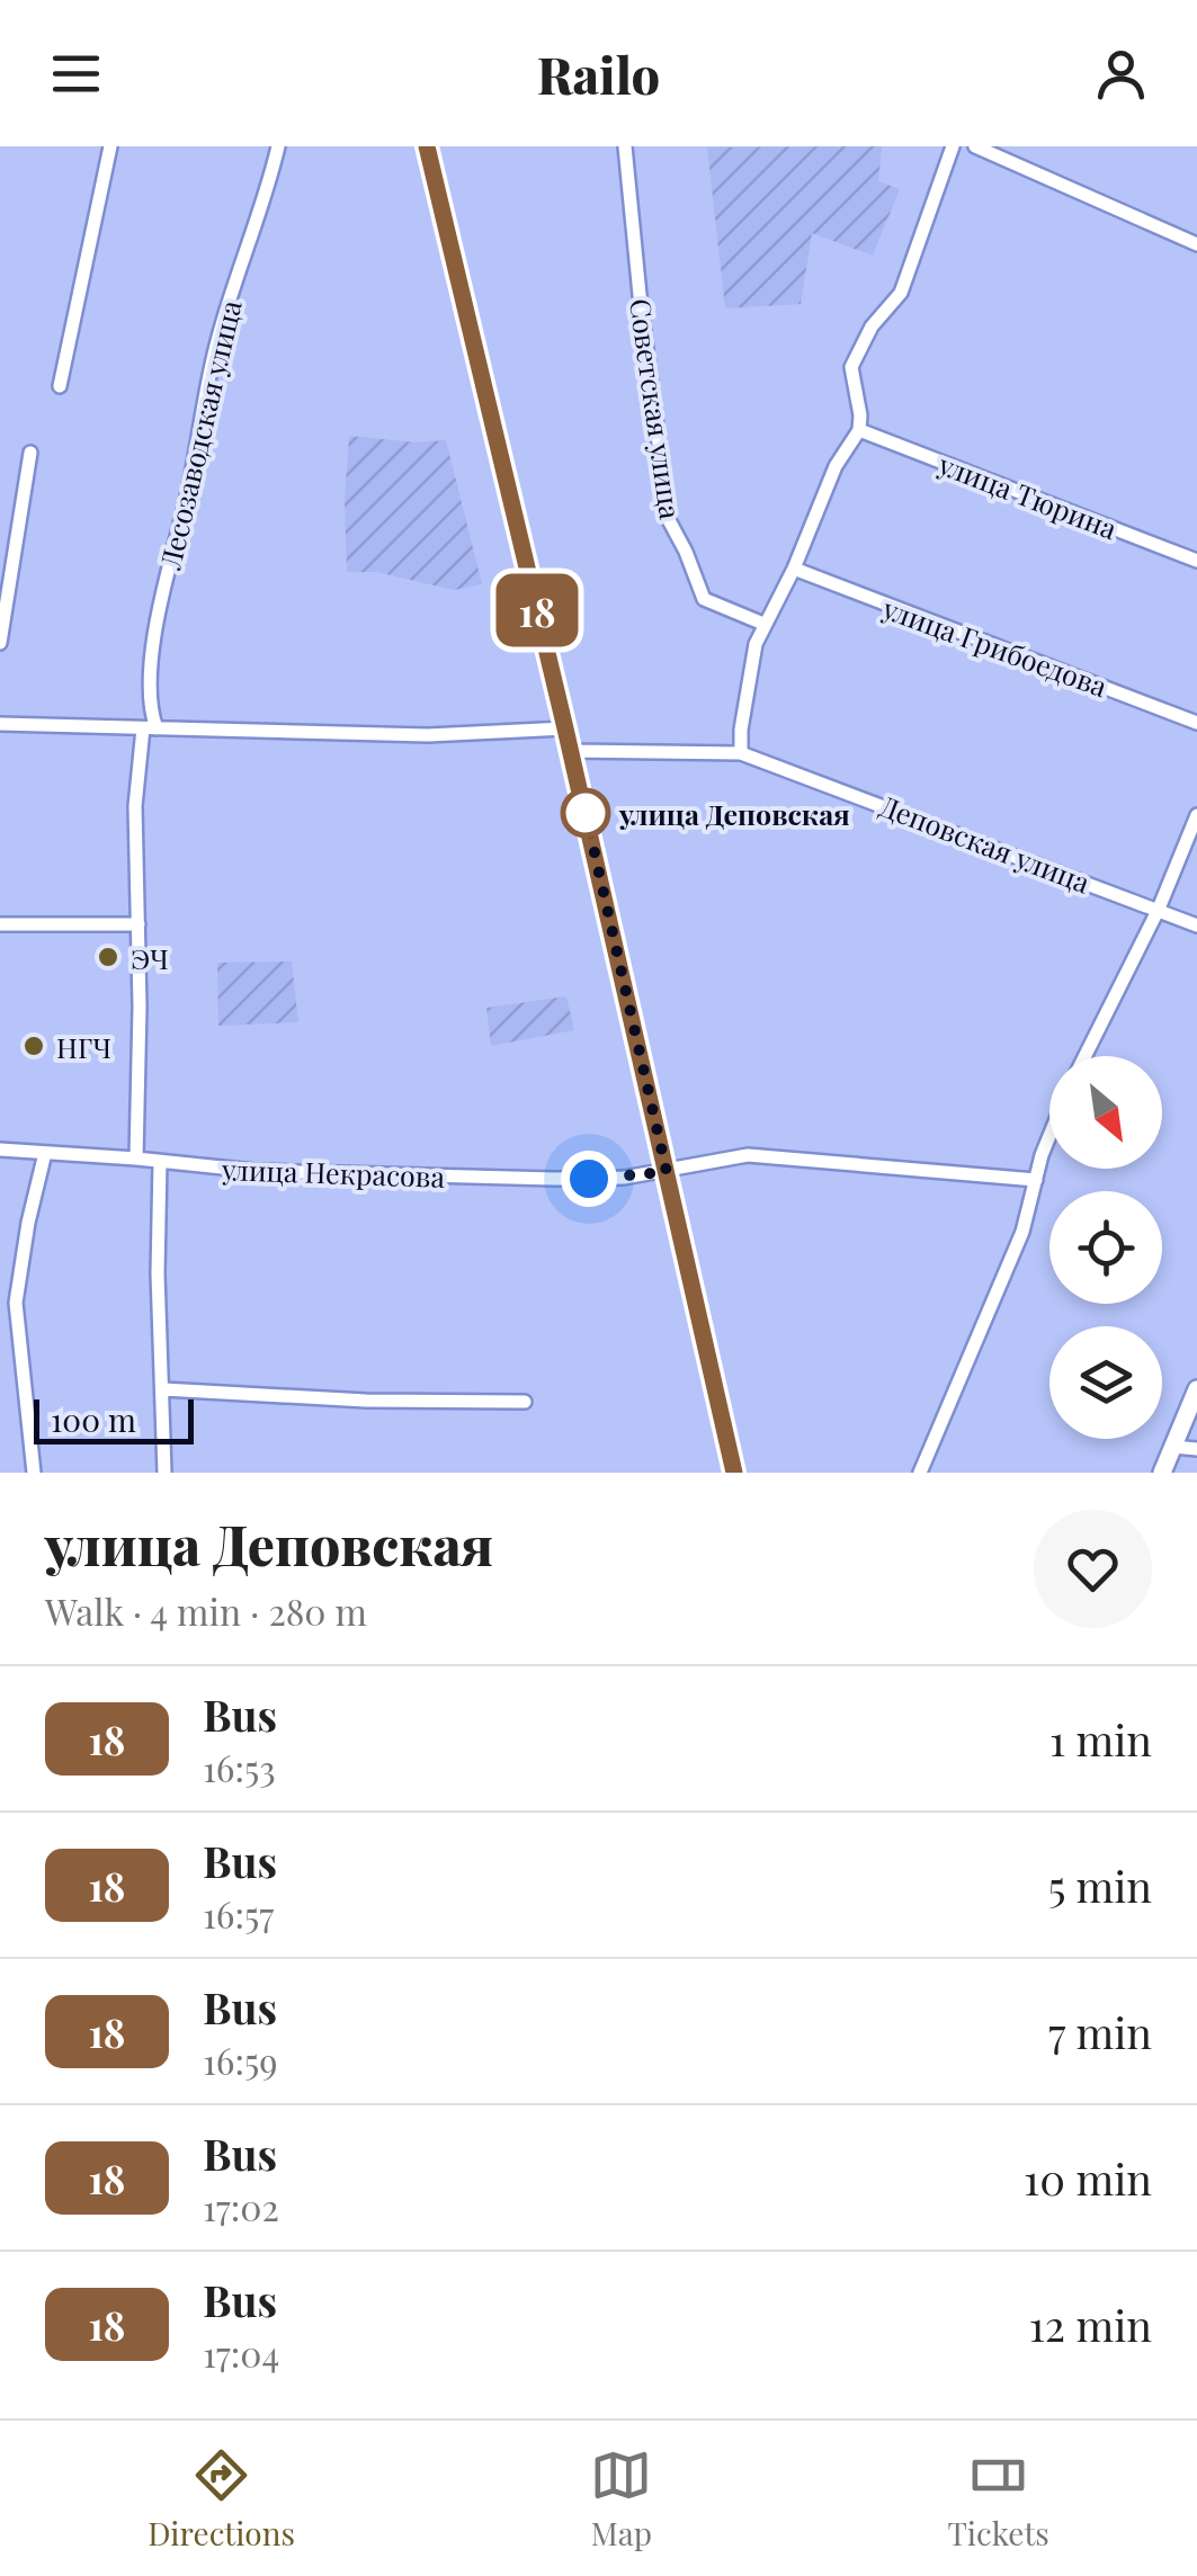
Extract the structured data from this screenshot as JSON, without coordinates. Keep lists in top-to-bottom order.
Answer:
{
  "streets": {
    "street": [
      "Советская улица",
      "Лесозаводская улица",
      "улица Тюрина",
      "улица Грибоедова",
      "Деповская улица",
      "улица Некрасова"
    ]
  },
  "crossings": [
    ["Лесозаводская улица", "улица Некрасова"]
  ],
  "places": ["улица Деповская", "ЭЧ", "НГЧ"],
  "lines": ["bus line 18"],
  "scale_bar": "100 m",
  "north": "bottom right",
  "page": {
    "header": "Railo",
    "on_map": "18",
    "scale": "100 m",
    "heading": ["улица Деповская", "Walk · 4 min · 280 m"],
    "list": [
      {
        "mark": "18",
        "name": "Bus",
        "note": "16:53",
        "value": "1 min"
      },
      {
        "mark": "18",
        "name": "Bus",
        "note": "16:57",
        "value": "5 min"
      },
      {
        "mark": "18",
        "name": "Bus",
        "note": "16:59",
        "value": "7 min"
      },
      {
        "mark": "18",
        "name": "Bus",
        "note": "17:02",
        "value": "10 min"
      },
      {
        "mark": "18",
        "name": "Bus",
        "note": "17:04",
        "value": "12 min"
      }
    ],
    "tabs": ["Directions", "Map", "Tickets"]
  }
}
